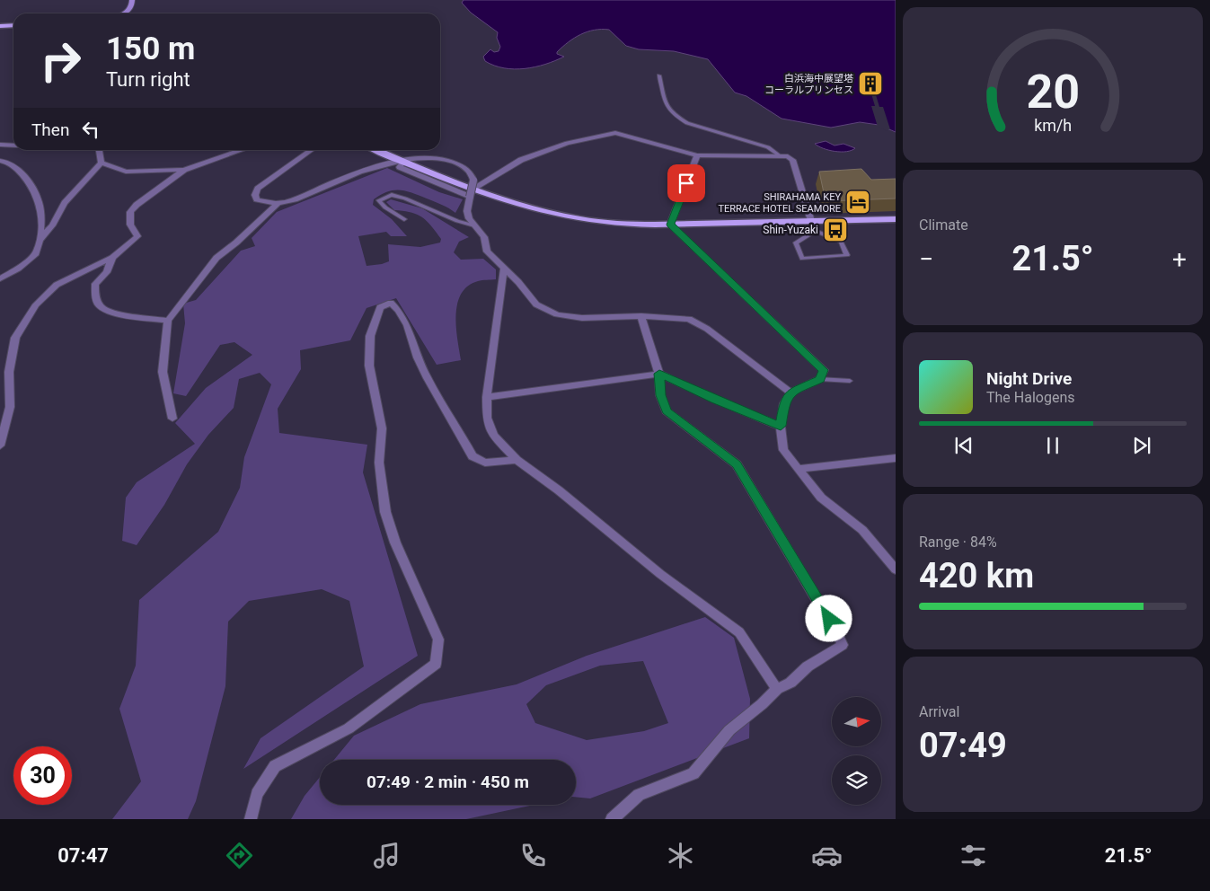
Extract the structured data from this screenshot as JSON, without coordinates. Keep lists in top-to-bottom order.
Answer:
{
  "places": {
    "building": ["白浜海中展望塔 コーラルプリンセス"],
    "hotel": ["SHIRAHAMA KEY TERRACE HOTEL SEAMORE"],
    "bus stop": ["Shin-Yuzaki"]
  },
  "north": "right",
  "page": {
    "turn": ["150 m", "Turn right"],
    "then": "Then",
    "tile": [
      "Climate",
      ["Range · 84%", "420 km"],
      ["Arrival", "07:49"]
    ],
    "heat": ["−", "21.5°", "+"],
    "song": ["Night Drive", "The Halogens"],
    "limit": "30",
    "trip": "07:49 · 2 min · 450 m",
    "tabs": ["07:47", "21.5°"],
    "gauge": ["20", "km/h"]
  }
}
